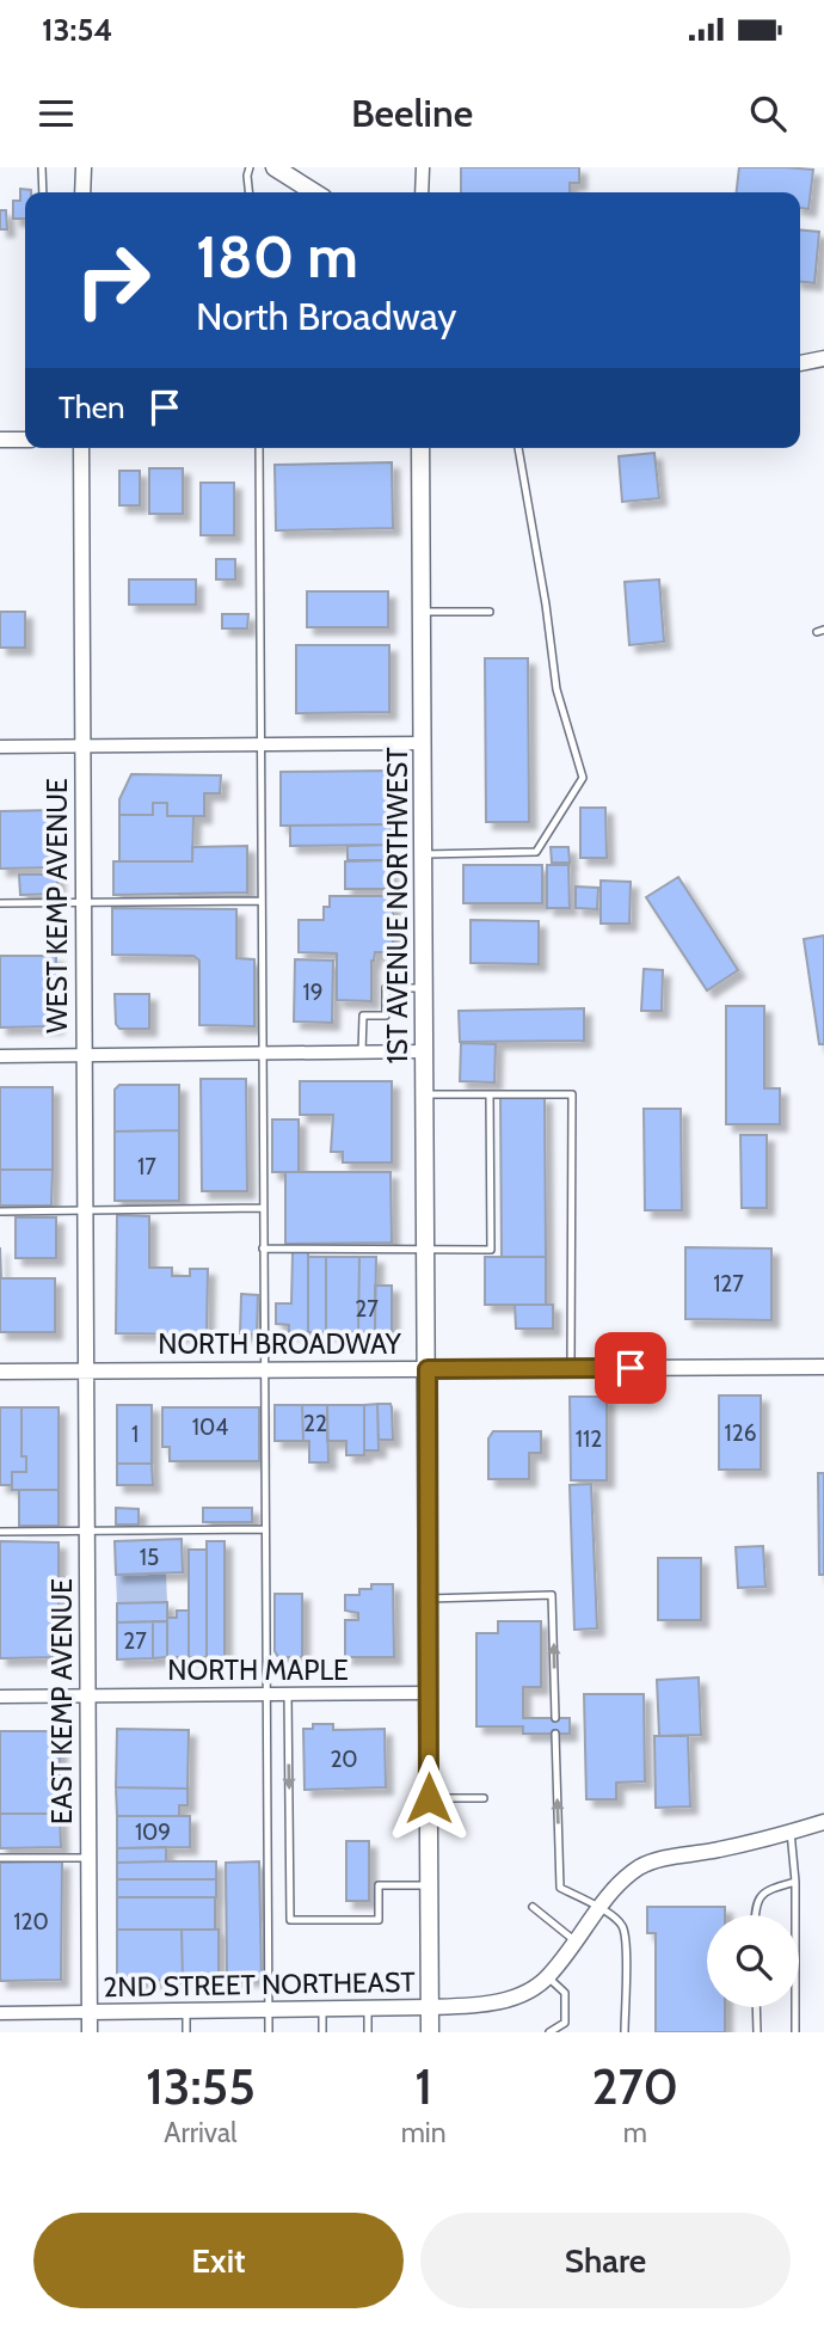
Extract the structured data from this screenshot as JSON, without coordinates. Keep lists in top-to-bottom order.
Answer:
{
  "streets": {
    "main road": ["1ST AVENUE NORTHWEST"],
    "street": [
      "WEST KEMP AVENUE",
      "NORTH BROADWAY",
      "NORTH MAPLE",
      "EAST KEMP AVENUE",
      "2ND STREET NORTHEAST"
    ]
  },
  "crossings": [
    ["WEST KEMP AVENUE", "NORTH BROADWAY"],
    ["WEST KEMP AVENUE", "EAST KEMP AVENUE"],
    ["1ST AVENUE NORTHWEST", "NORTH BROADWAY"],
    ["1ST AVENUE NORTHWEST", "NORTH MAPLE"],
    ["1ST AVENUE NORTHWEST", "2ND STREET NORTHEAST"],
    ["NORTH BROADWAY", "EAST KEMP AVENUE"],
    ["NORTH MAPLE", "EAST KEMP AVENUE"],
    ["EAST KEMP AVENUE", "2ND STREET NORTHEAST"]
  ],
  "house_numbers": [
    "19",
    "17",
    "127",
    "27",
    "22",
    "104",
    "126",
    "1",
    "112",
    "15",
    "27",
    "20",
    "109",
    "120"
  ],
  "page": {
    "status": "13:54",
    "header": "Beeline",
    "turn": ["180 m", "North Broadway"],
    "then": "Then",
    "eta": [
      "13:55",
      "Arrival",
      "1",
      "min",
      "270",
      "m"
    ],
    "buttons": ["Exit", "Share"]
  }
}
